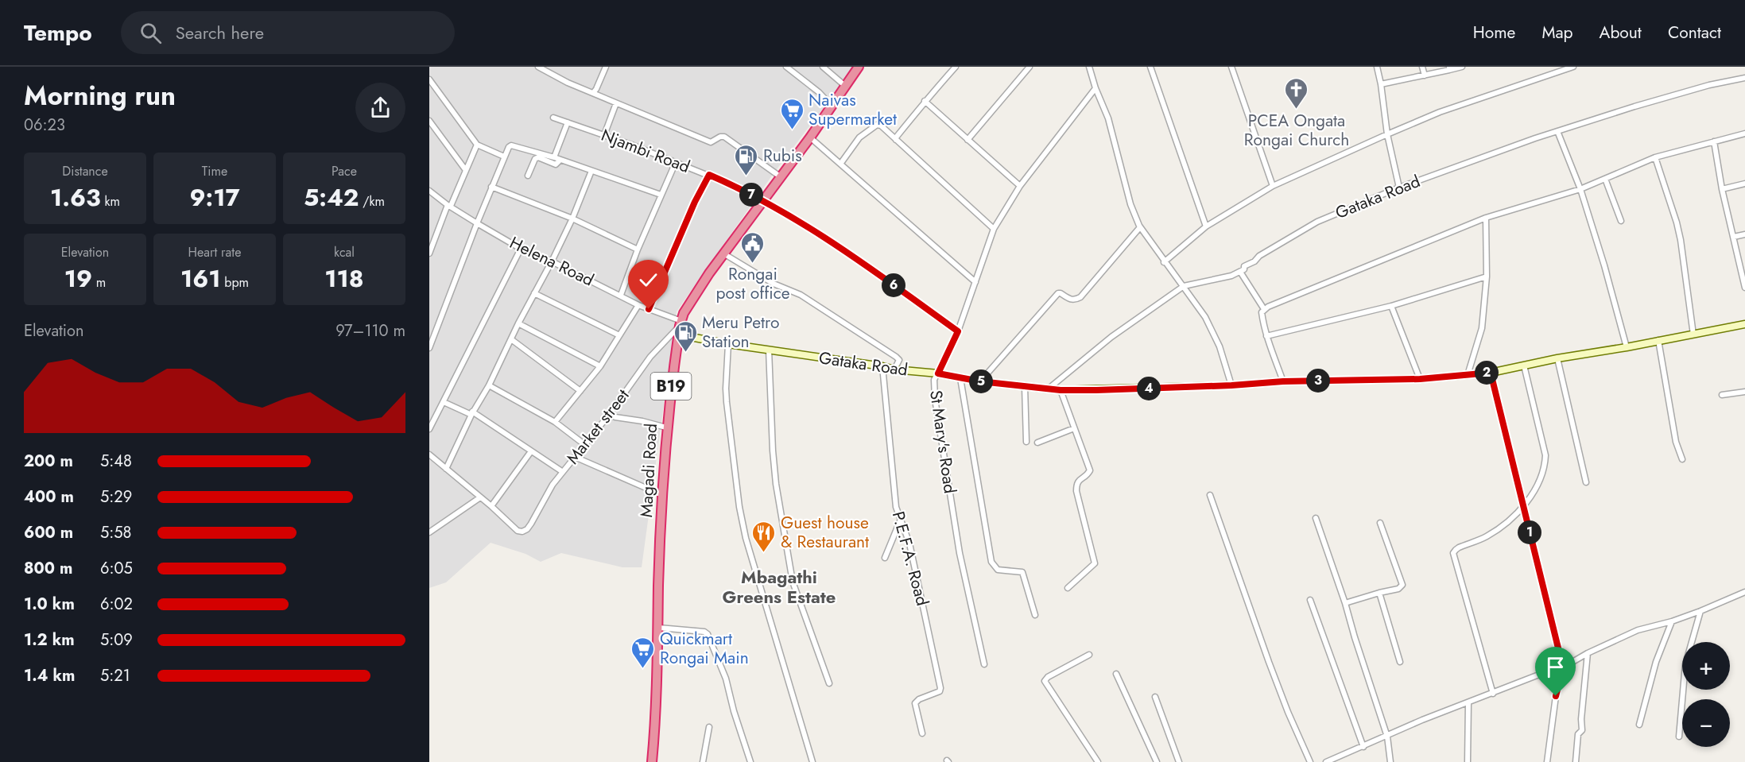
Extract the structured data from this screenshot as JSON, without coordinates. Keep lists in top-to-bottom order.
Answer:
{
  "streets": {
    "highway": ["B19", "Magadi Road"],
    "street": [
      "Njambi Road",
      "Gataka Road",
      "Helena Road",
      "Market street",
      "St Mary's Road",
      "P.E.F.A. Road"
    ]
  },
  "crossings": [
    ["Njambi Road", "St Mary's Road"],
    ["Njambi Road", "Magadi Road"],
    ["Gataka Road", "Helena Road"],
    ["Gataka Road", "Market street"],
    ["Gataka Road", "St Mary's Road"],
    ["Gataka Road", "Magadi Road"],
    ["Gataka Road", "P.E.F.A. Road"],
    ["Helena Road", "Market street"],
    ["Helena Road", "Magadi Road"],
    ["Market street", "Magadi Road"]
  ],
  "districts": ["Mbagathi Greens Estate"],
  "places": {
    "church": ["PCEA Ongata Rongai Church"],
    "supermarket": ["Naivas Supermarket", "Quickmart Rongai Main"],
    "fuel station": ["Rubis", "Meru Petro Station"],
    "public building": ["Rongai post office"],
    "restaurant": ["Guest house & Restaurant"]
  },
  "page": {
    "header": "Tempo",
    "search": "Search here",
    "nav": [
      "Home",
      "Map",
      "About",
      "Contact"
    ],
    "heading": ["Morning run", "06:23"],
    "stats": [
      ["Distance", "1.63 km"],
      ["Time", "9:17"],
      ["Pace", "5:42 /km"],
      ["Elevation", "19 m"],
      ["Heart rate", "161 bpm"],
      ["kcal", "118"]
    ],
    "pins": [
      "7",
      "6",
      "2",
      "3",
      "5",
      "4",
      "1"
    ],
    "chart": ["Elevation", "97–110 m"],
    "list": [
      {
        "name": "200 m",
        "note": "5:48"
      },
      {
        "name": "400 m",
        "note": "5:29"
      },
      {
        "name": "600 m",
        "note": "5:58"
      },
      {
        "name": "800 m",
        "note": "6:05"
      },
      {
        "name": "1.0 km",
        "note": "6:02"
      },
      {
        "name": "1.2 km",
        "note": "5:09"
      },
      {
        "name": "1.4 km",
        "note": "5:21"
      }
    ],
    "map_buttons": ["+", "−"]
  }
}
